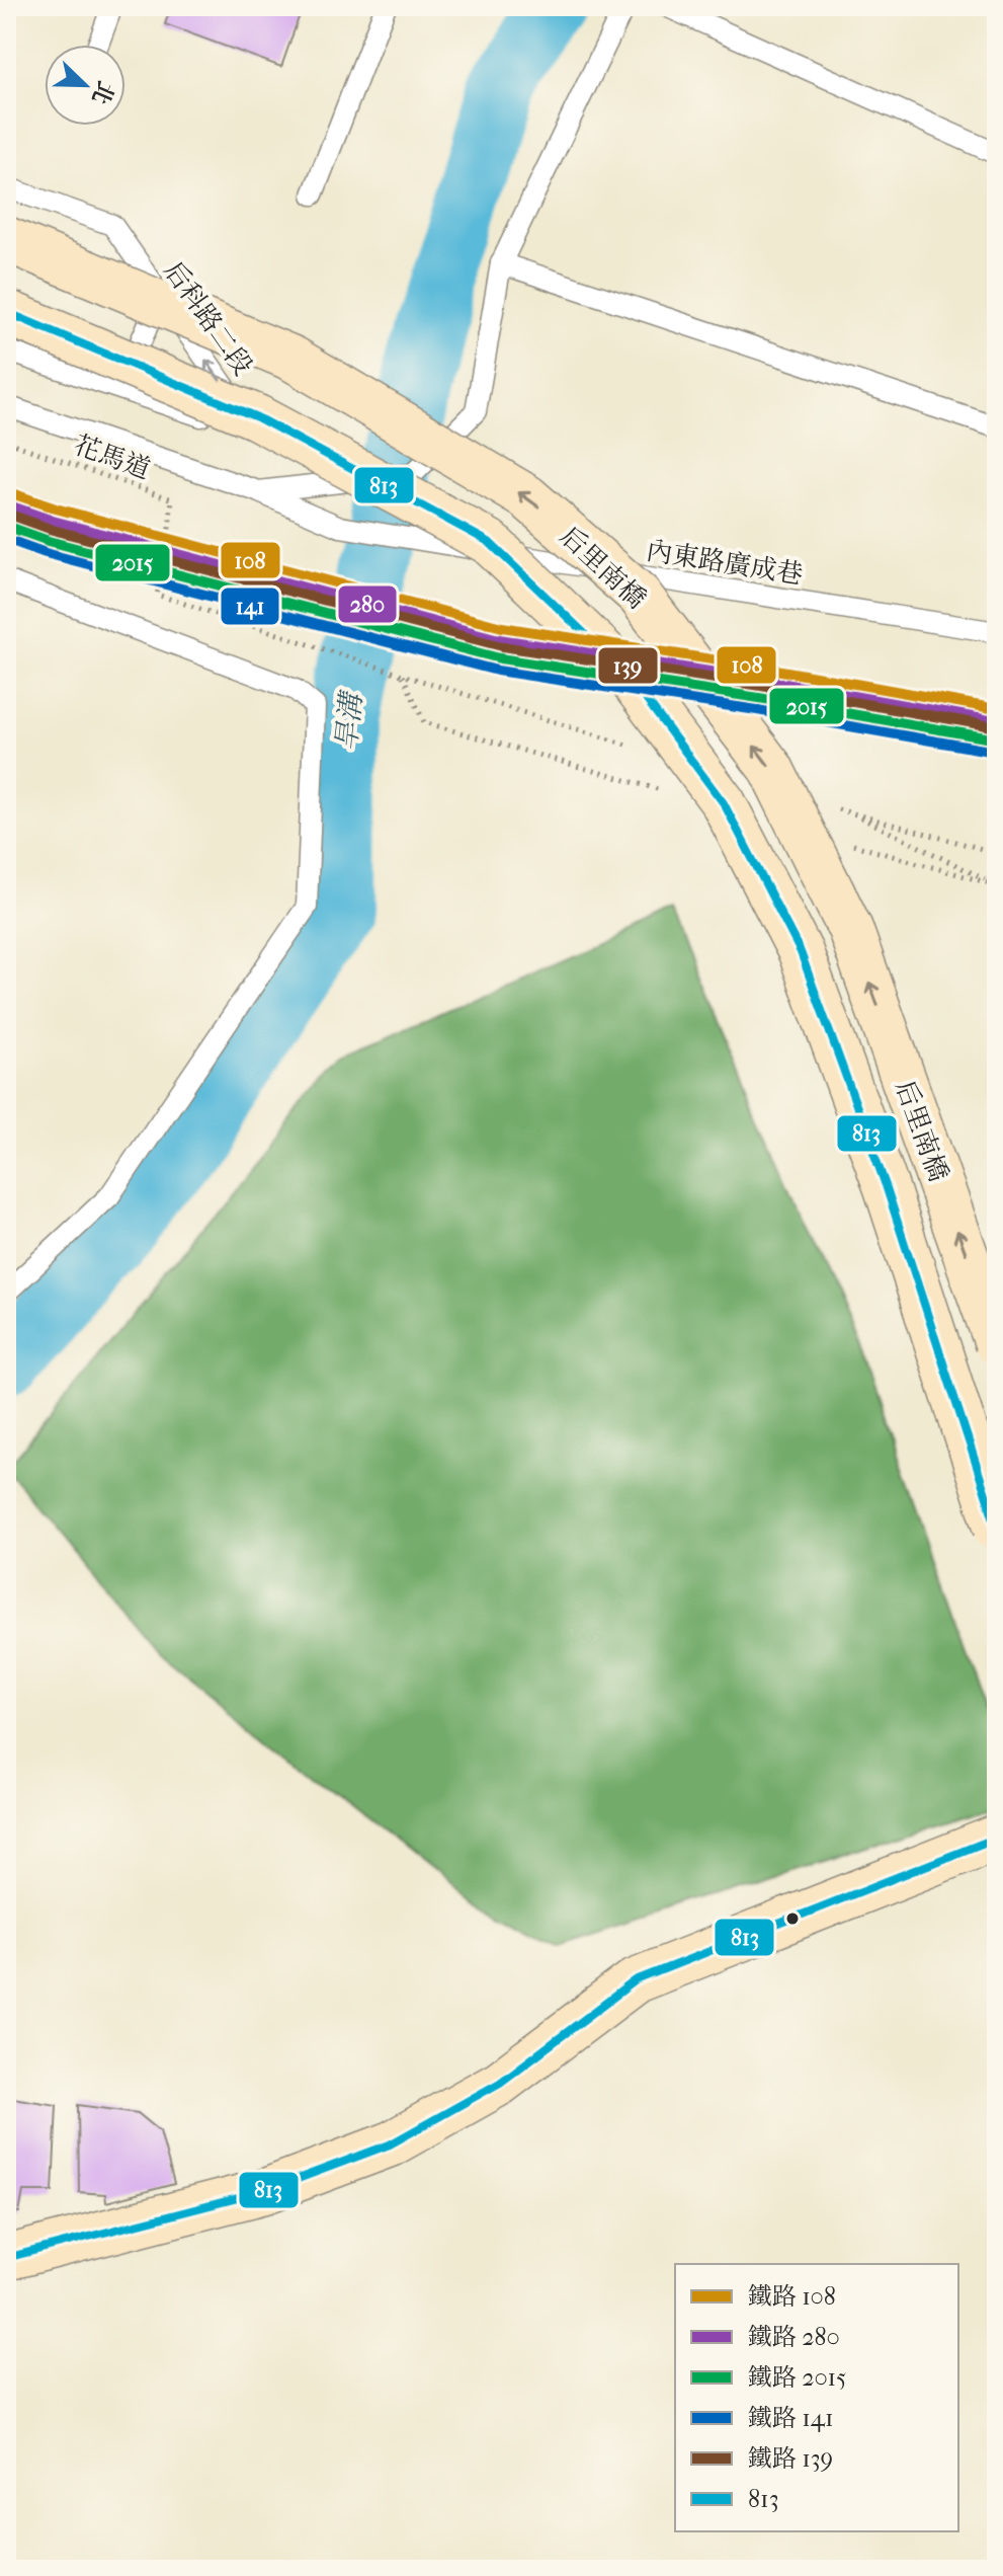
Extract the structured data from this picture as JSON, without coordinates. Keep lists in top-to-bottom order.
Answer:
{
  "streets": {
    "street": ["后里南橋"],
    "lane": ["后科路二段", "內東路廣成巷"],
    "path": ["花馬道"]
  },
  "one_way": ["后科路二段"],
  "water": ["旱溝"],
  "lines": [
    "transit line 813",
    "rail line 108",
    "rail line 280",
    "rail line 139",
    "rail line 2015",
    "rail line 141"
  ],
  "legend": [
    "鐵路 108",
    "鐵路 280",
    "鐵路 2015",
    "鐵路 141",
    "鐵路 139",
    "813"
  ],
  "north": "bottom right"
}
